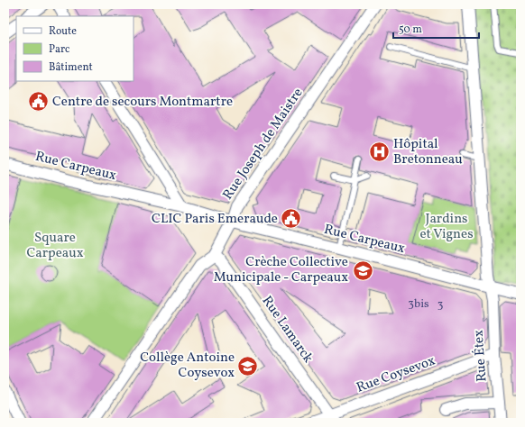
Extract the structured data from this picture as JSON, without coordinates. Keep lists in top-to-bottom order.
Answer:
{
  "streets": {
    "street": [
      "Rue Joseph de Maistre",
      "Rue Carpeaux",
      "Rue Lamarck",
      "Rue Étex",
      "Rue Coysevox"
    ]
  },
  "crossings": [
    ["Rue Joseph de Maistre", "Rue Carpeaux"],
    ["Rue Joseph de Maistre", "Rue Lamarck"],
    ["Rue Carpeaux", "Rue Étex"],
    ["Rue Lamarck", "Rue Coysevox"],
    ["Rue Étex", "Rue Coysevox"]
  ],
  "parks": ["Jardins et Vignes", "Square Carpeaux"],
  "places": {
    "public building": ["Centre de secours Montmartre", "CLIC Paris Emeraude"],
    "hospital": ["Hôpital Bretonneau"],
    "school or university": ["Crèche Collective Municipale - Carpeaux", "Collège Antoine Coysevox"]
  },
  "house_numbers": ["3bis", "3"],
  "legend": ["Route", "Parc", "Bâtiment"],
  "scale_bar": "50 m"
}
